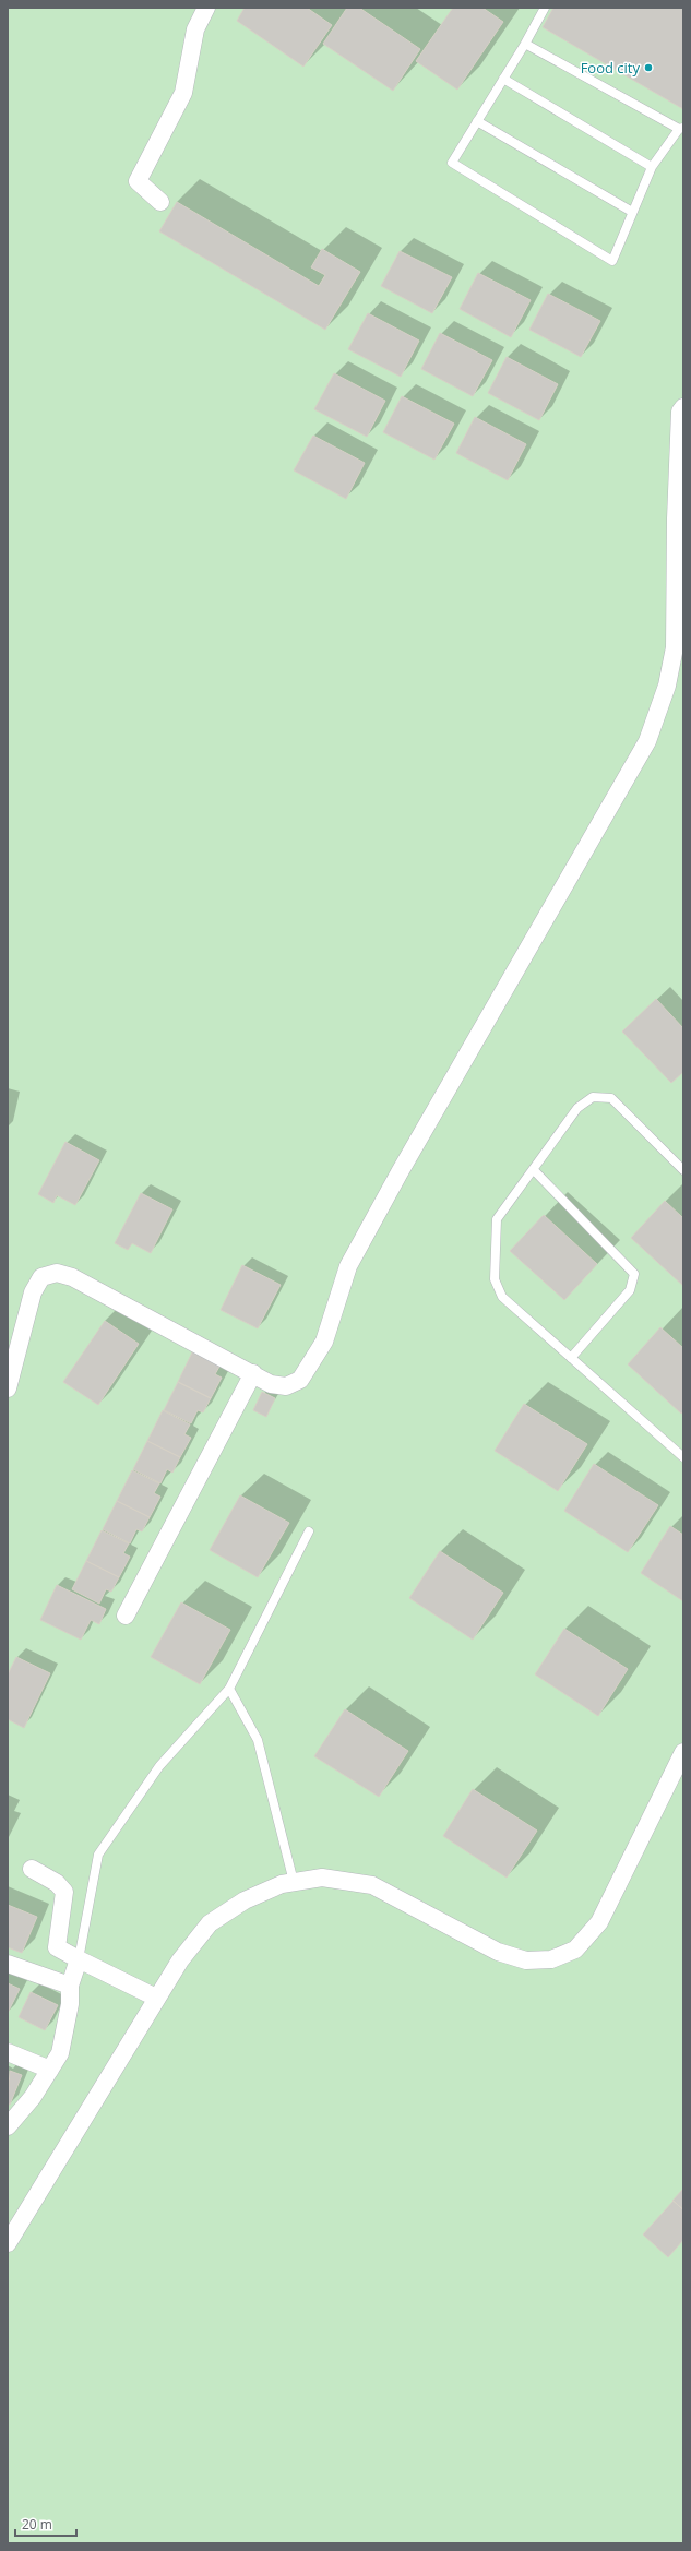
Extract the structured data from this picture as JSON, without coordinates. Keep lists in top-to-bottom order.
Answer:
{
  "places": ["Food city"],
  "scale_bar": "20 m"
}
